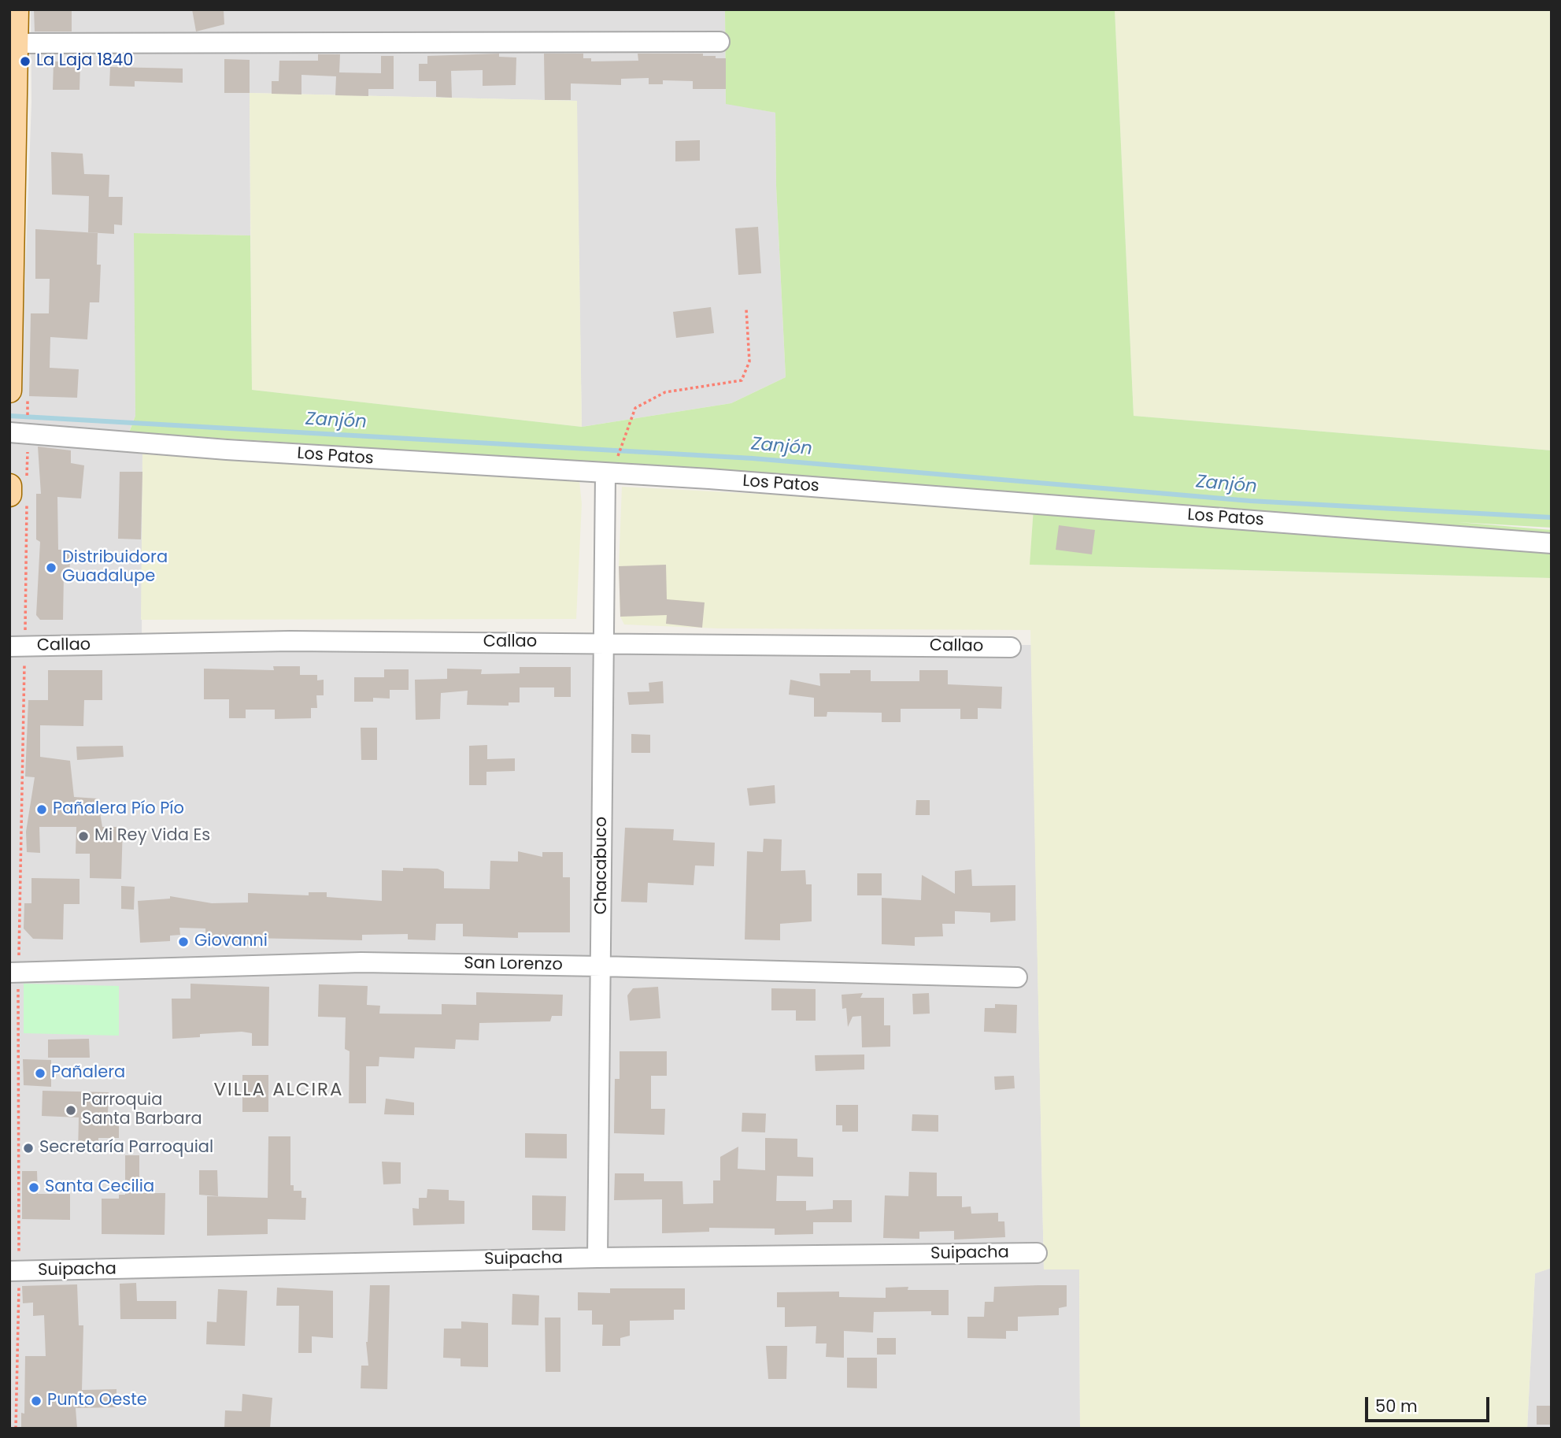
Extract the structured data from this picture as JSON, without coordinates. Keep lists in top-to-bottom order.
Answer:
{
  "streets": {
    "street": [
      "Los Patos",
      "Callao",
      "Chacabuco",
      "San Lorenzo",
      "Suipacha"
    ]
  },
  "crossings": [
    ["Los Patos", "Chacabuco"],
    ["Callao", "Chacabuco"],
    ["Chacabuco", "San Lorenzo"],
    ["Chacabuco", "Suipacha"]
  ],
  "districts": ["VILLA ALCIRA"],
  "water": ["Zanjón"],
  "places": [
    "La Laja 1840",
    "Distribuidora Guadalupe",
    "Pañalera Pío Pío",
    "Mi Rey Vida Es",
    "Giovanni",
    "Pañalera",
    "Parroquia Santa Barbara",
    "Secretaría Parroquial",
    "Santa Cecilia",
    "Punto Oeste"
  ],
  "scale_bar": "50 m"
}
